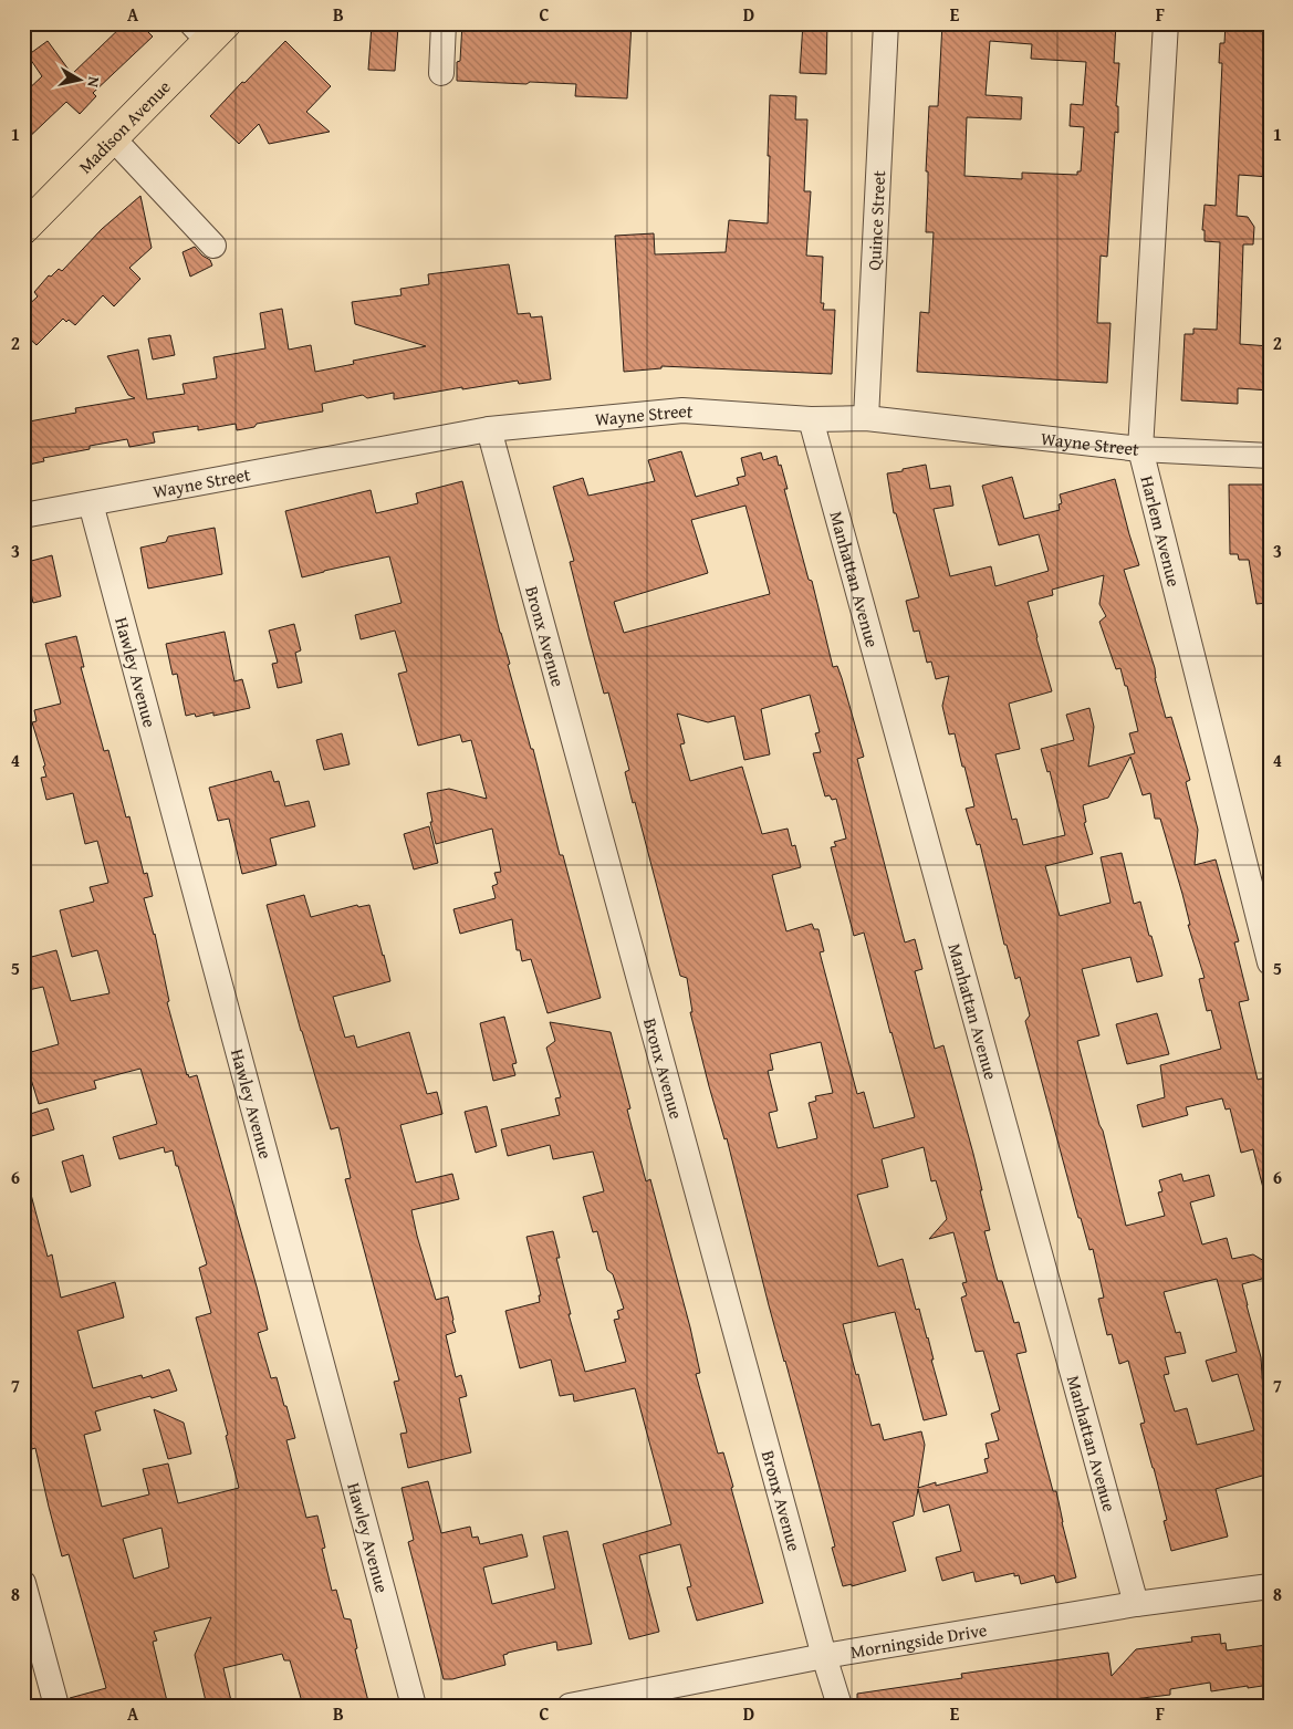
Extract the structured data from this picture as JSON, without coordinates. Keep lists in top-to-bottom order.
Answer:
{
  "streets": {
    "main road": ["Madison Avenue"],
    "street": [
      "Quince Street",
      "Wayne Street",
      "Harlem Avenue",
      "Manhattan Avenue",
      "Bronx Avenue",
      "Hawley Avenue",
      "Morningside Drive"
    ]
  },
  "crossings": [
    ["Quince Street", "Wayne Street"],
    ["Wayne Street", "Harlem Avenue"],
    ["Wayne Street", "Manhattan Avenue"],
    ["Wayne Street", "Bronx Avenue"],
    ["Wayne Street", "Hawley Avenue"],
    ["Manhattan Avenue", "Morningside Drive"],
    ["Bronx Avenue", "Morningside Drive"]
  ],
  "north": "right",
  "grid": {
    "columns": [
      "A",
      "B",
      "C",
      "D",
      "E",
      "F"
    ],
    "rows": [
      "1",
      "2",
      "3",
      "4",
      "5",
      "6",
      "7",
      "8"
    ]
  }
}
